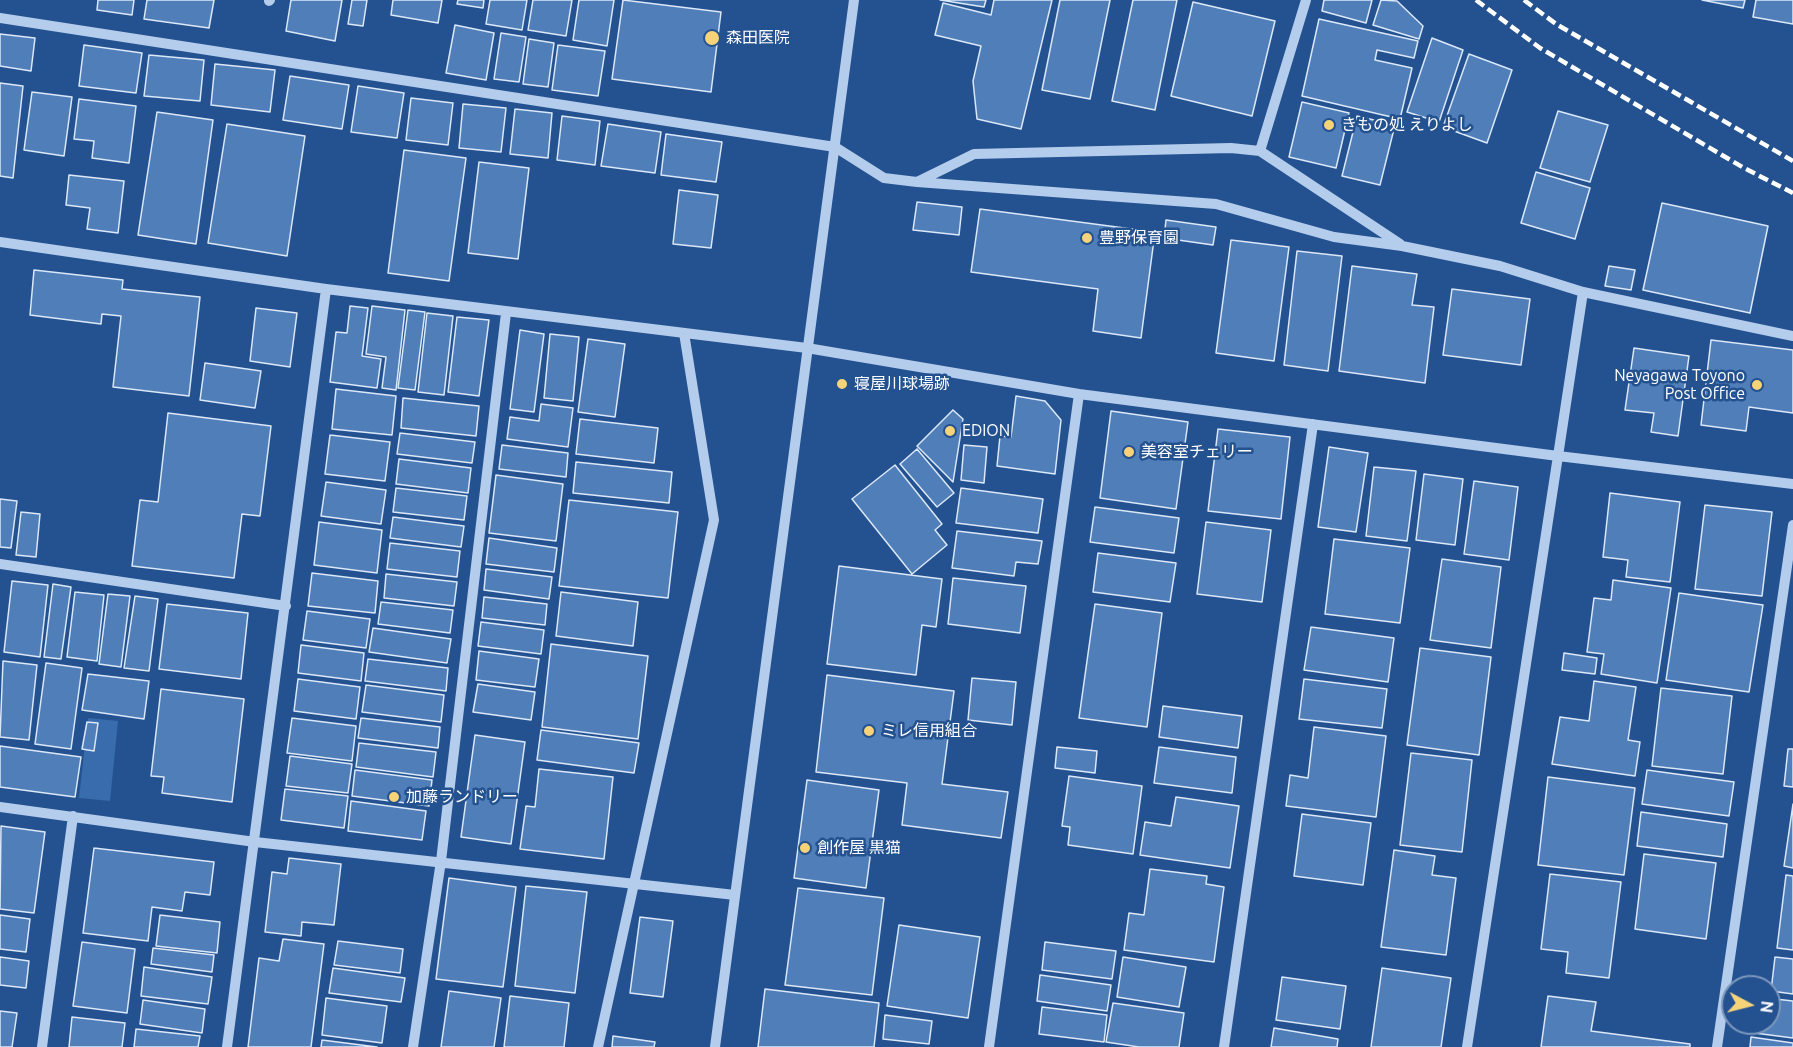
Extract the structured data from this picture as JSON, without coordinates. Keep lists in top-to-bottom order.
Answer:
{
  "places": [
    "森田医院",
    "きもの処 えりよし",
    "豊野保育園",
    "寝屋川球場跡",
    "Neyagawa Toyono Post Office",
    "EDION",
    "美容室チェリー",
    "ミレ信用組合",
    "加藤ランドリー",
    "創作屋 黒猫"
  ],
  "north": "right"
}
